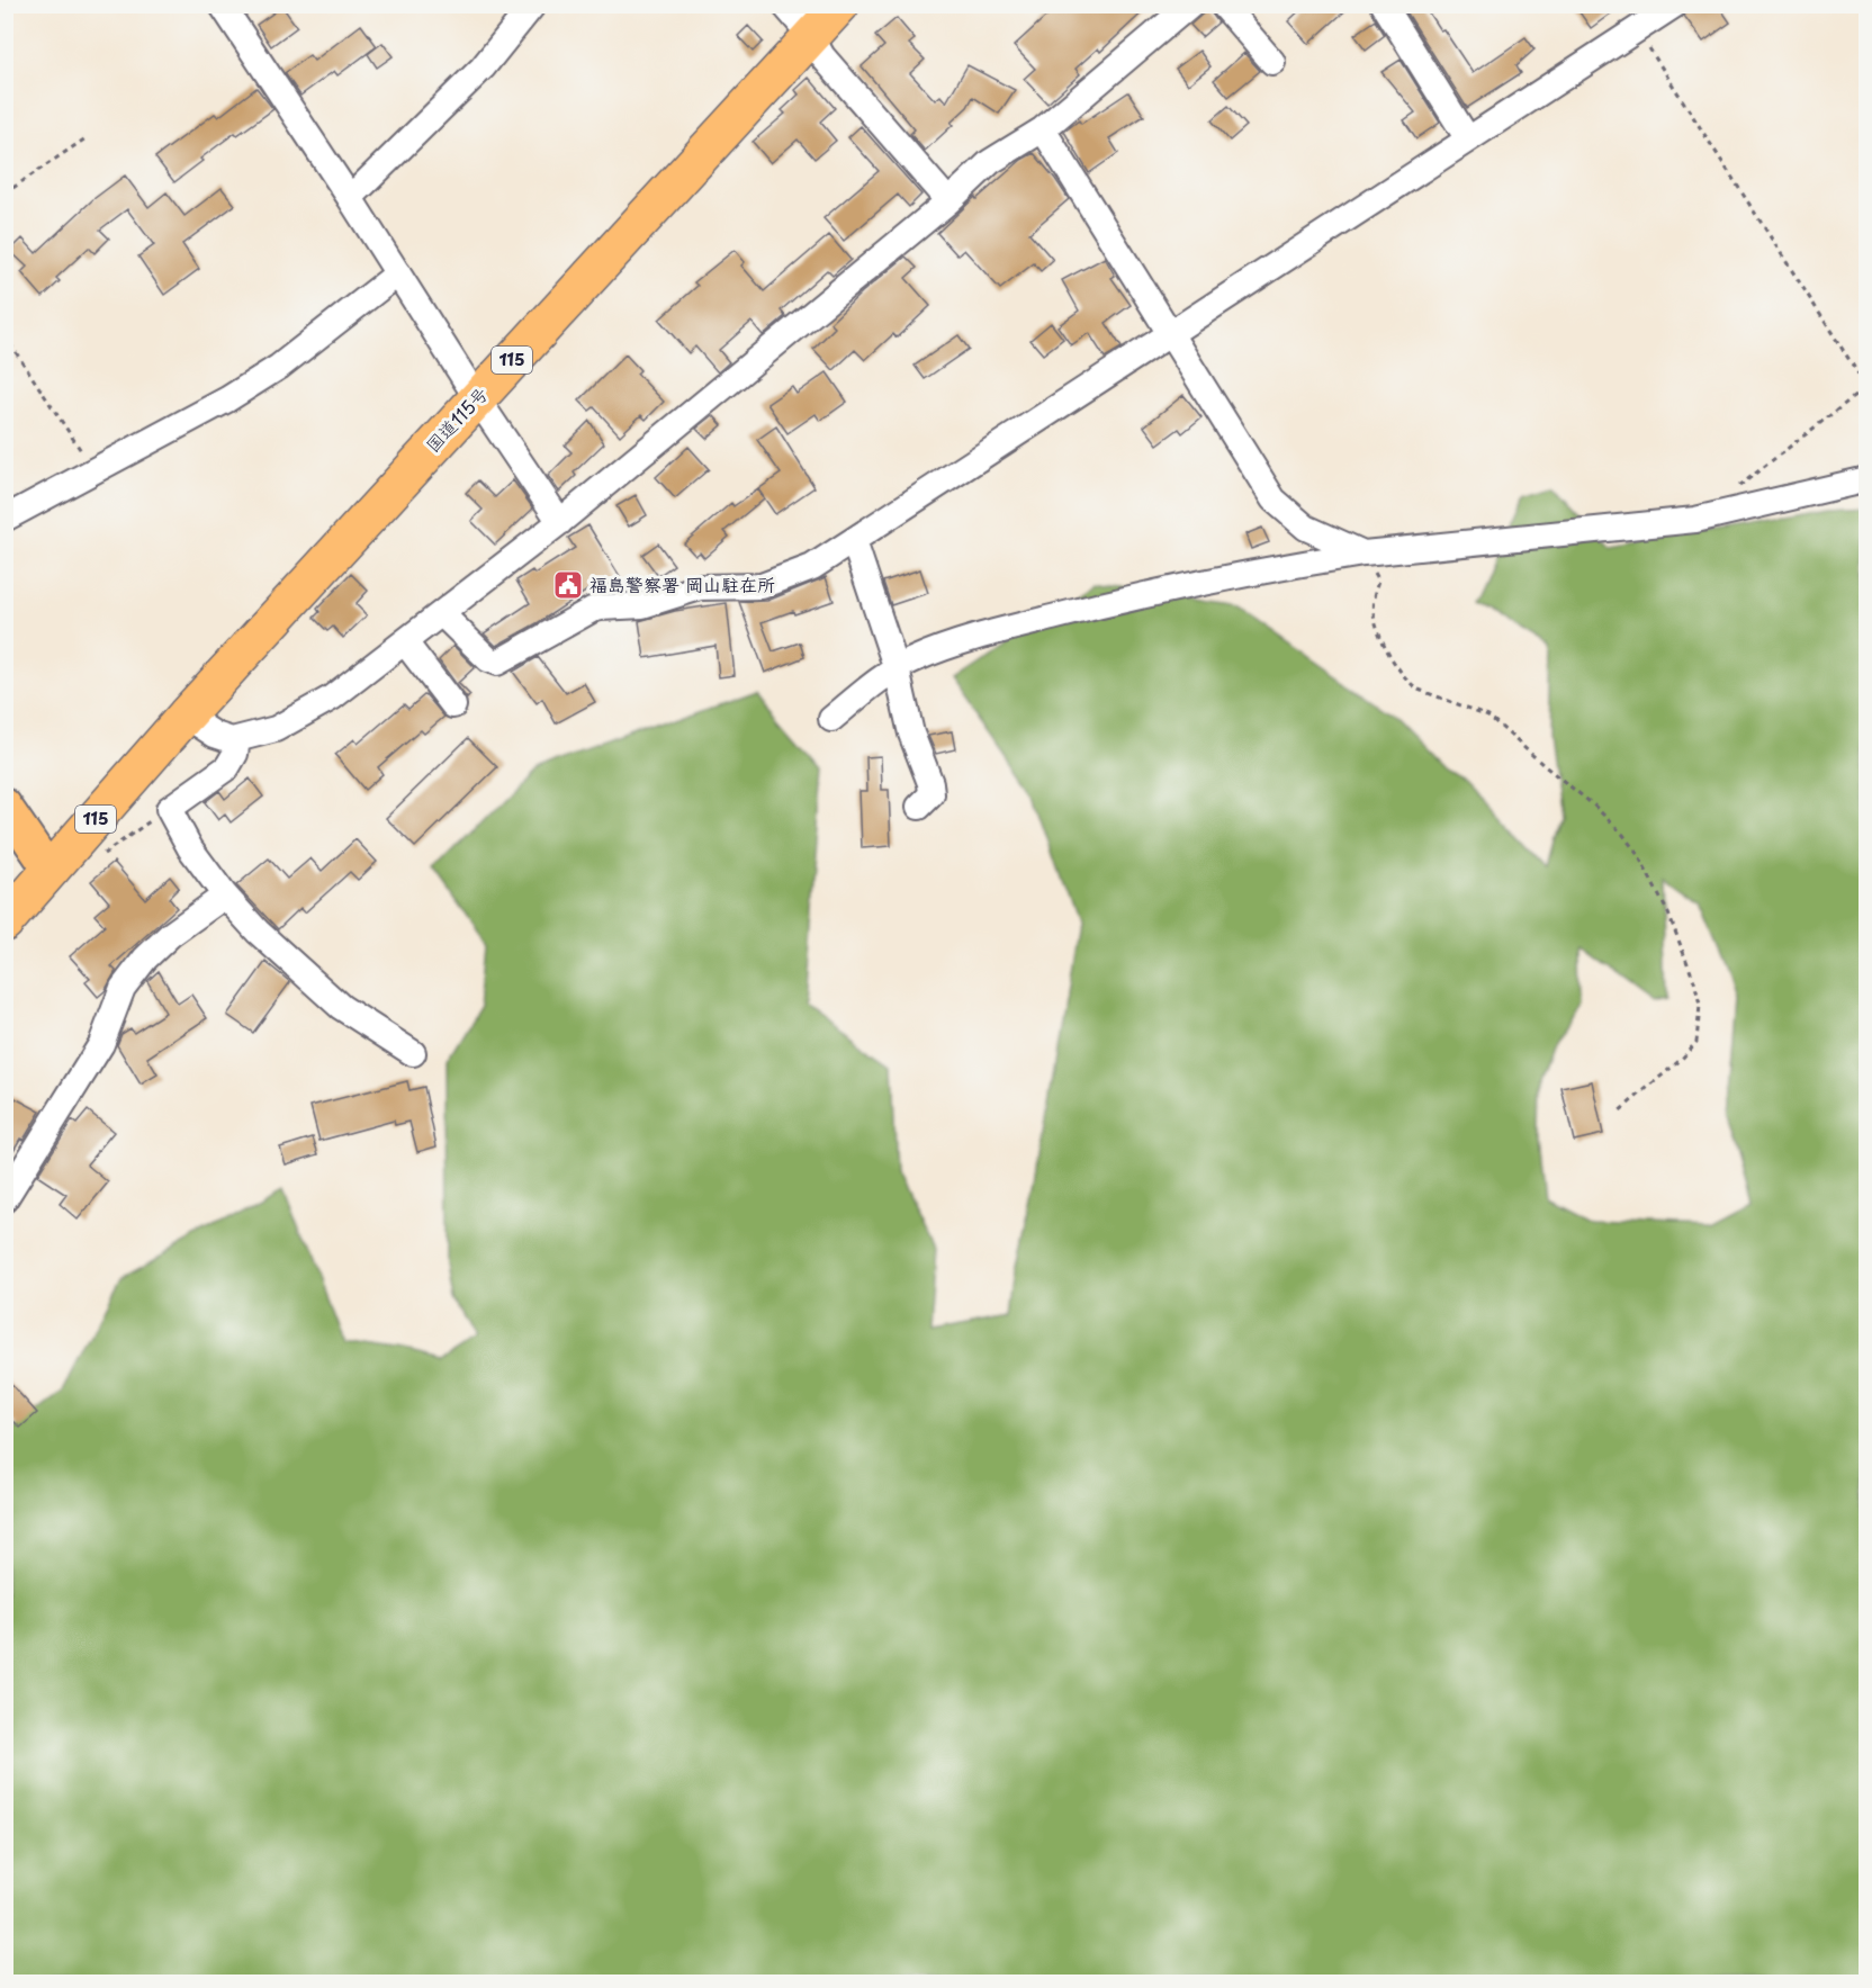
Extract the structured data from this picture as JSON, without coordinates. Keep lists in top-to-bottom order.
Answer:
{
  "streets": {
    "highway": ["115", "国道115号"]
  },
  "places": {
    "public building": ["福島警察署 岡山駐在所"]
  }
}
